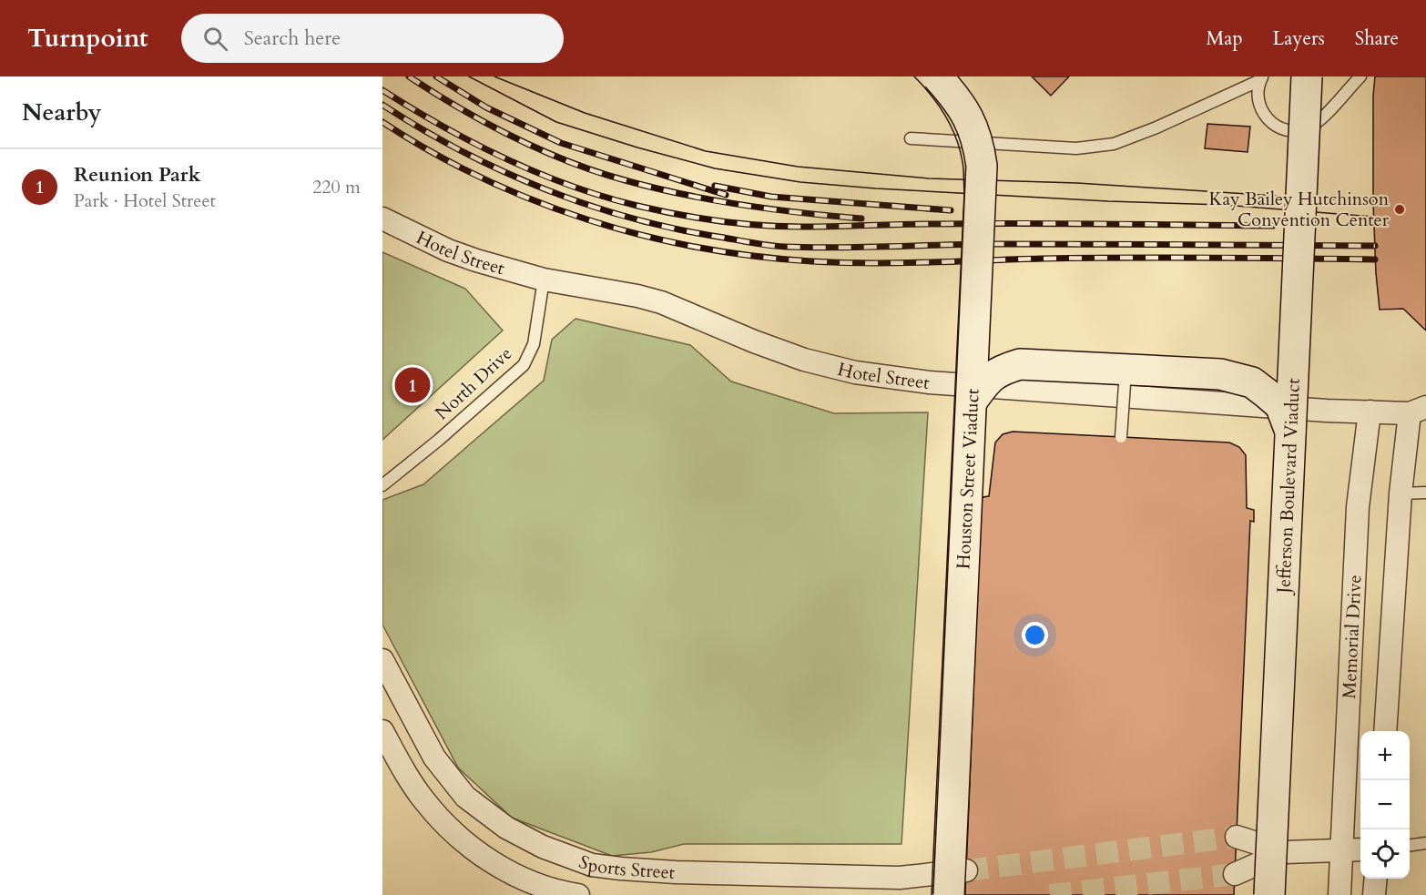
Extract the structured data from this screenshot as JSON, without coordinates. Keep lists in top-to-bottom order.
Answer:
{
  "streets": {
    "main road": ["Houston Street Viaduct", "Jefferson Boulevard Viaduct"],
    "street": ["Hotel Street", "Memorial Drive", "Sports Street"],
    "lane": ["North Drive"]
  },
  "crossings": [
    ["Hotel Street", "North Drive"],
    ["Hotel Street", "Memorial Drive"]
  ],
  "places": ["Kay Bailey Hutchinson Convention Center"],
  "page": {
    "header": "Turnpoint",
    "search": "Search here",
    "nav": ["Map", "Layers", "Share"],
    "heading": "Nearby",
    "list": [
      {
        "mark": "1",
        "name": "Reunion Park",
        "note": "Park · Hotel Street",
        "value": "220 m"
      }
    ],
    "pins": "1",
    "map_buttons": ["+", "−"]
  }
}
